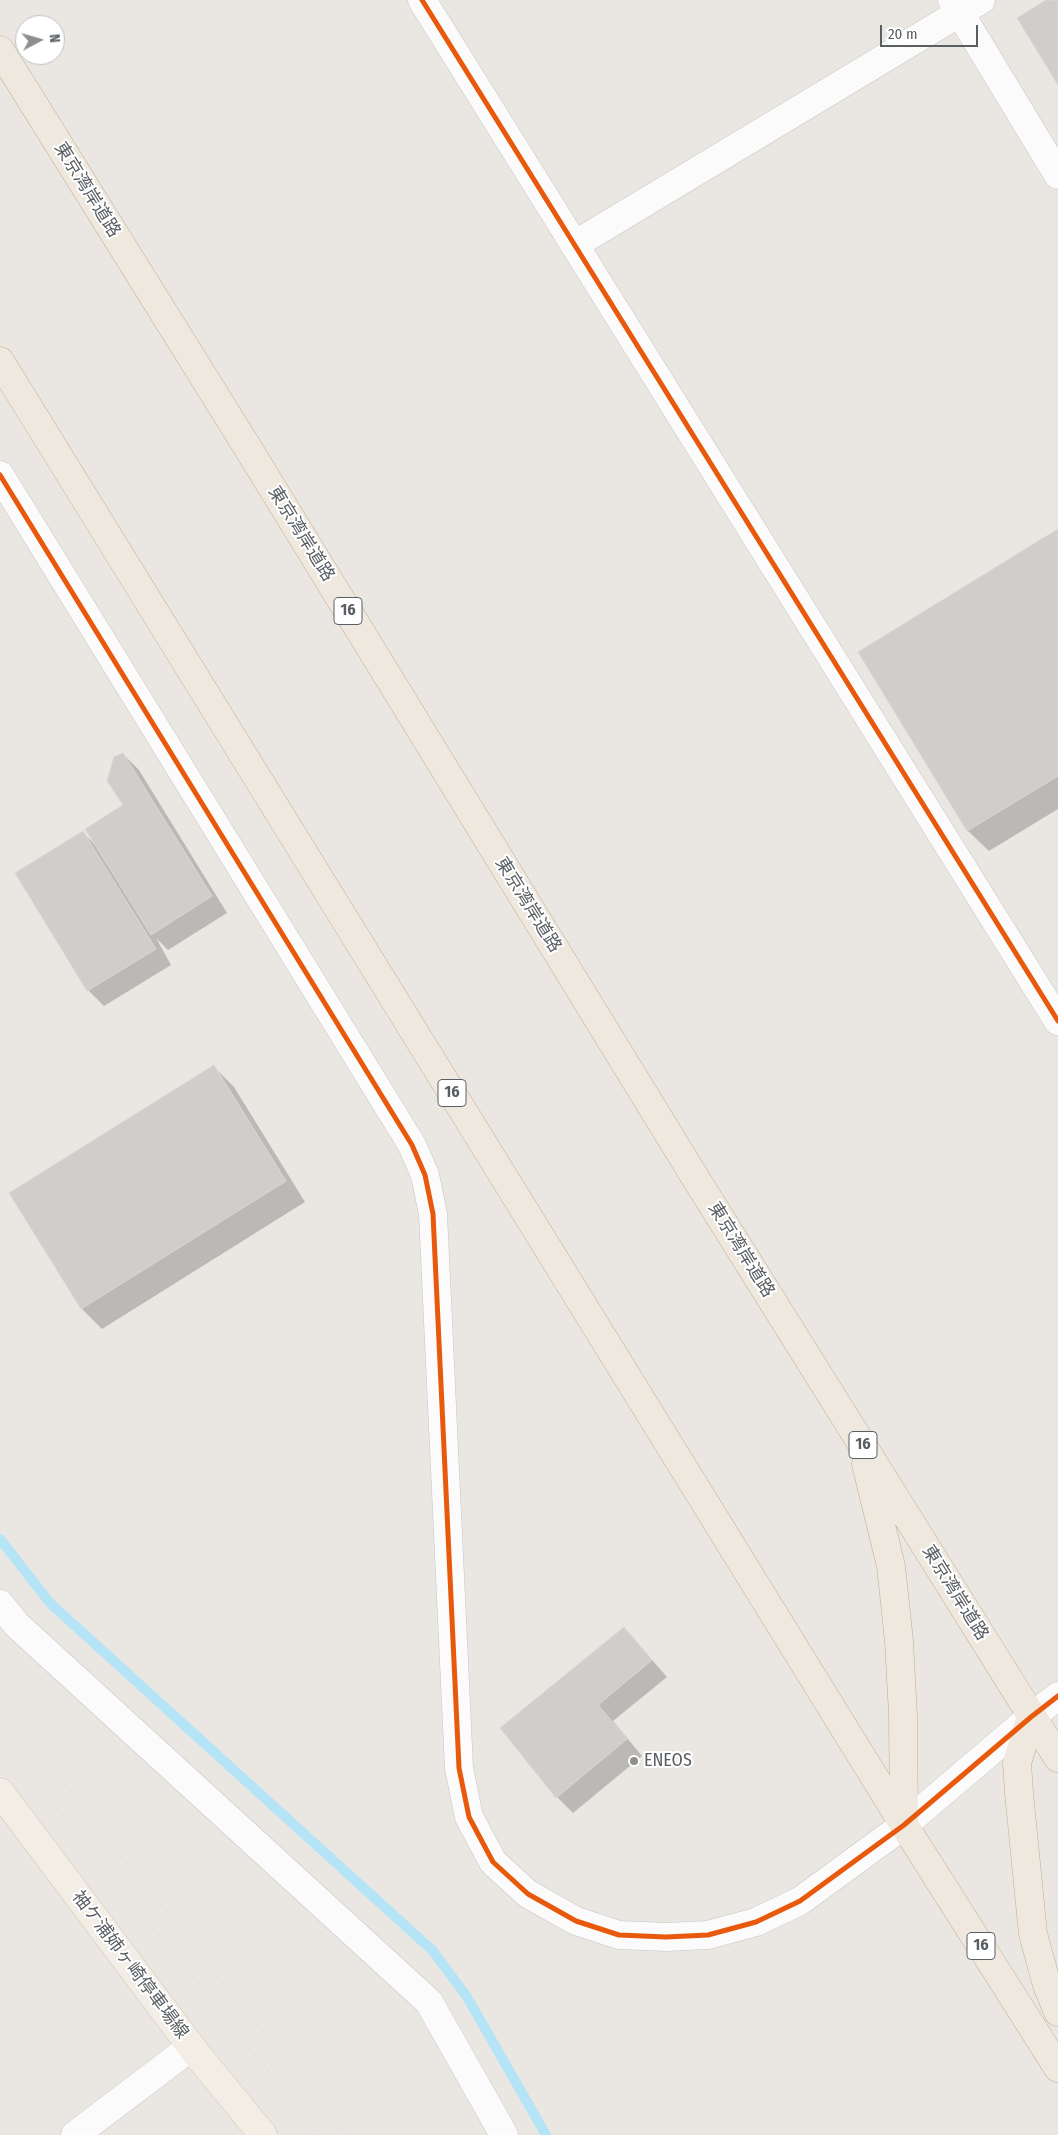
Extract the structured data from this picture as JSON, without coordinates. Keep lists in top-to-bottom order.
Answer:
{
  "streets": {
    "highway": ["東京湾岸道路", "16"],
    "main road": ["袖ケ浦姉ヶ崎停車場線"]
  },
  "places": ["ENEOS"],
  "scale_bar": "20 m",
  "north": "right"
}
